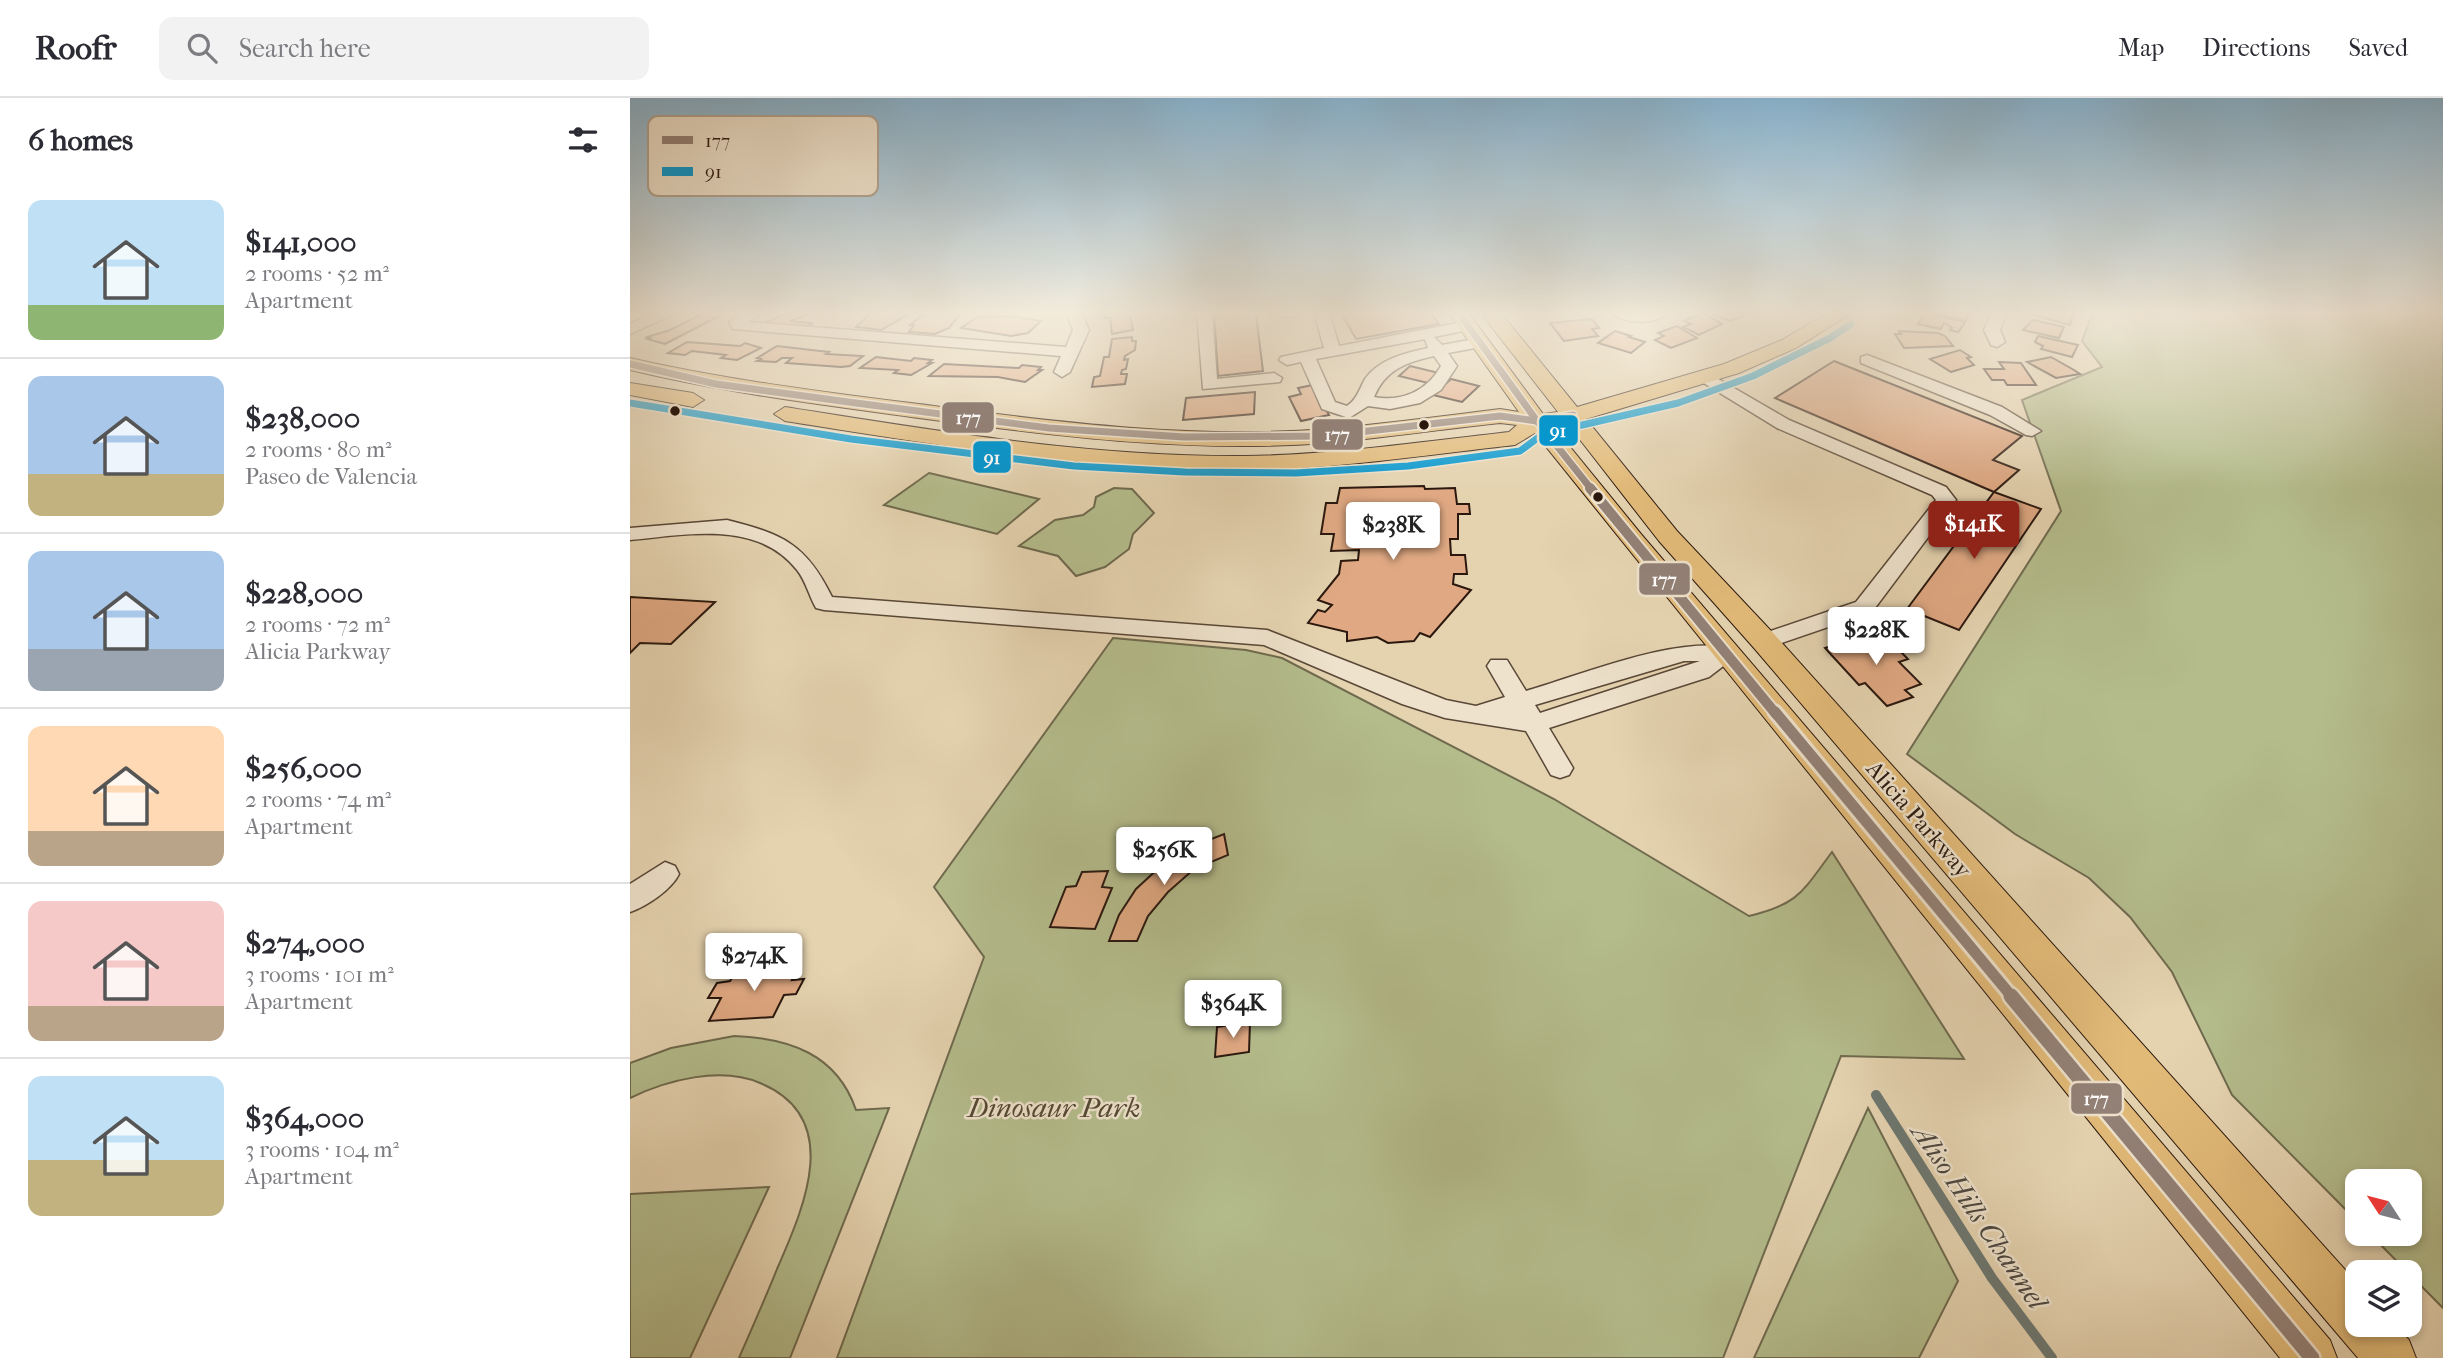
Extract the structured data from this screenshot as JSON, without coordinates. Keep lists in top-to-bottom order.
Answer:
{
  "streets": {
    "main road": ["Alicia Parkway"]
  },
  "water": ["Aliso Hills Channel"],
  "parks": ["Dinosaur Park"],
  "lines": ["transit line 177", "transit line 91"],
  "legend": ["177", "91"],
  "north": "top left",
  "page": {
    "header": "Roofr",
    "search": "Search here",
    "nav": ["Map", "Directions", "Saved"],
    "heading": "6 homes",
    "list": [
      {
        "name": "$141,000",
        "note": "2 rooms · 52 m² · Apartment"
      },
      {
        "name": "$238,000",
        "note": "2 rooms · 80 m² · Paseo de Valencia"
      },
      {
        "name": "$228,000",
        "note": "2 rooms · 72 m² · Alicia Parkway"
      },
      {
        "name": "$256,000",
        "note": "2 rooms · 74 m² · Apartment"
      },
      {
        "name": "$274,000",
        "note": "3 rooms · 101 m² · Apartment"
      },
      {
        "name": "$364,000",
        "note": "3 rooms · 104 m² · Apartment"
      }
    ],
    "price": [
      "$141K",
      "$238K",
      "$228K",
      "$256K",
      "$274K",
      "$364K"
    ]
  }
}
